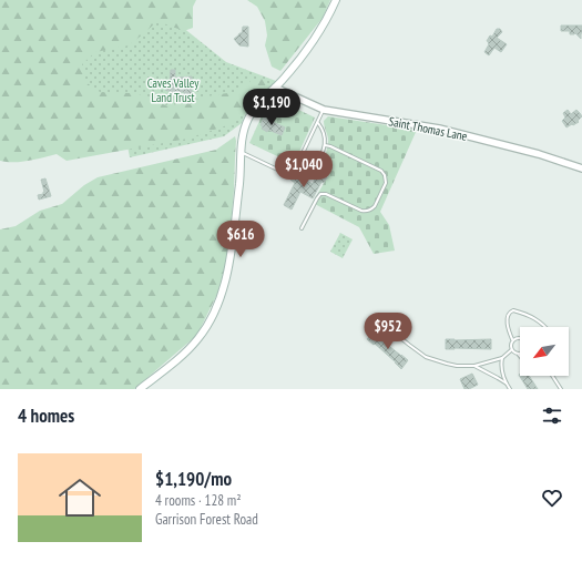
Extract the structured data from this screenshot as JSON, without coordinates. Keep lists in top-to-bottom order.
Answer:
{
  "streets": {
    "street": ["Saint Thomas Lane"]
  },
  "parks": ["Caves Valley Land Trust"],
  "north": "bottom left",
  "page": {
    "price": [
      "$1,190",
      "$1,040",
      "$616",
      "$952"
    ],
    "heading": "4 homes",
    "list": [
      {
        "name": "$1,190/mo",
        "note": "4 rooms · 128 m² · Garrison Forest Road"
      }
    ]
  }
}
